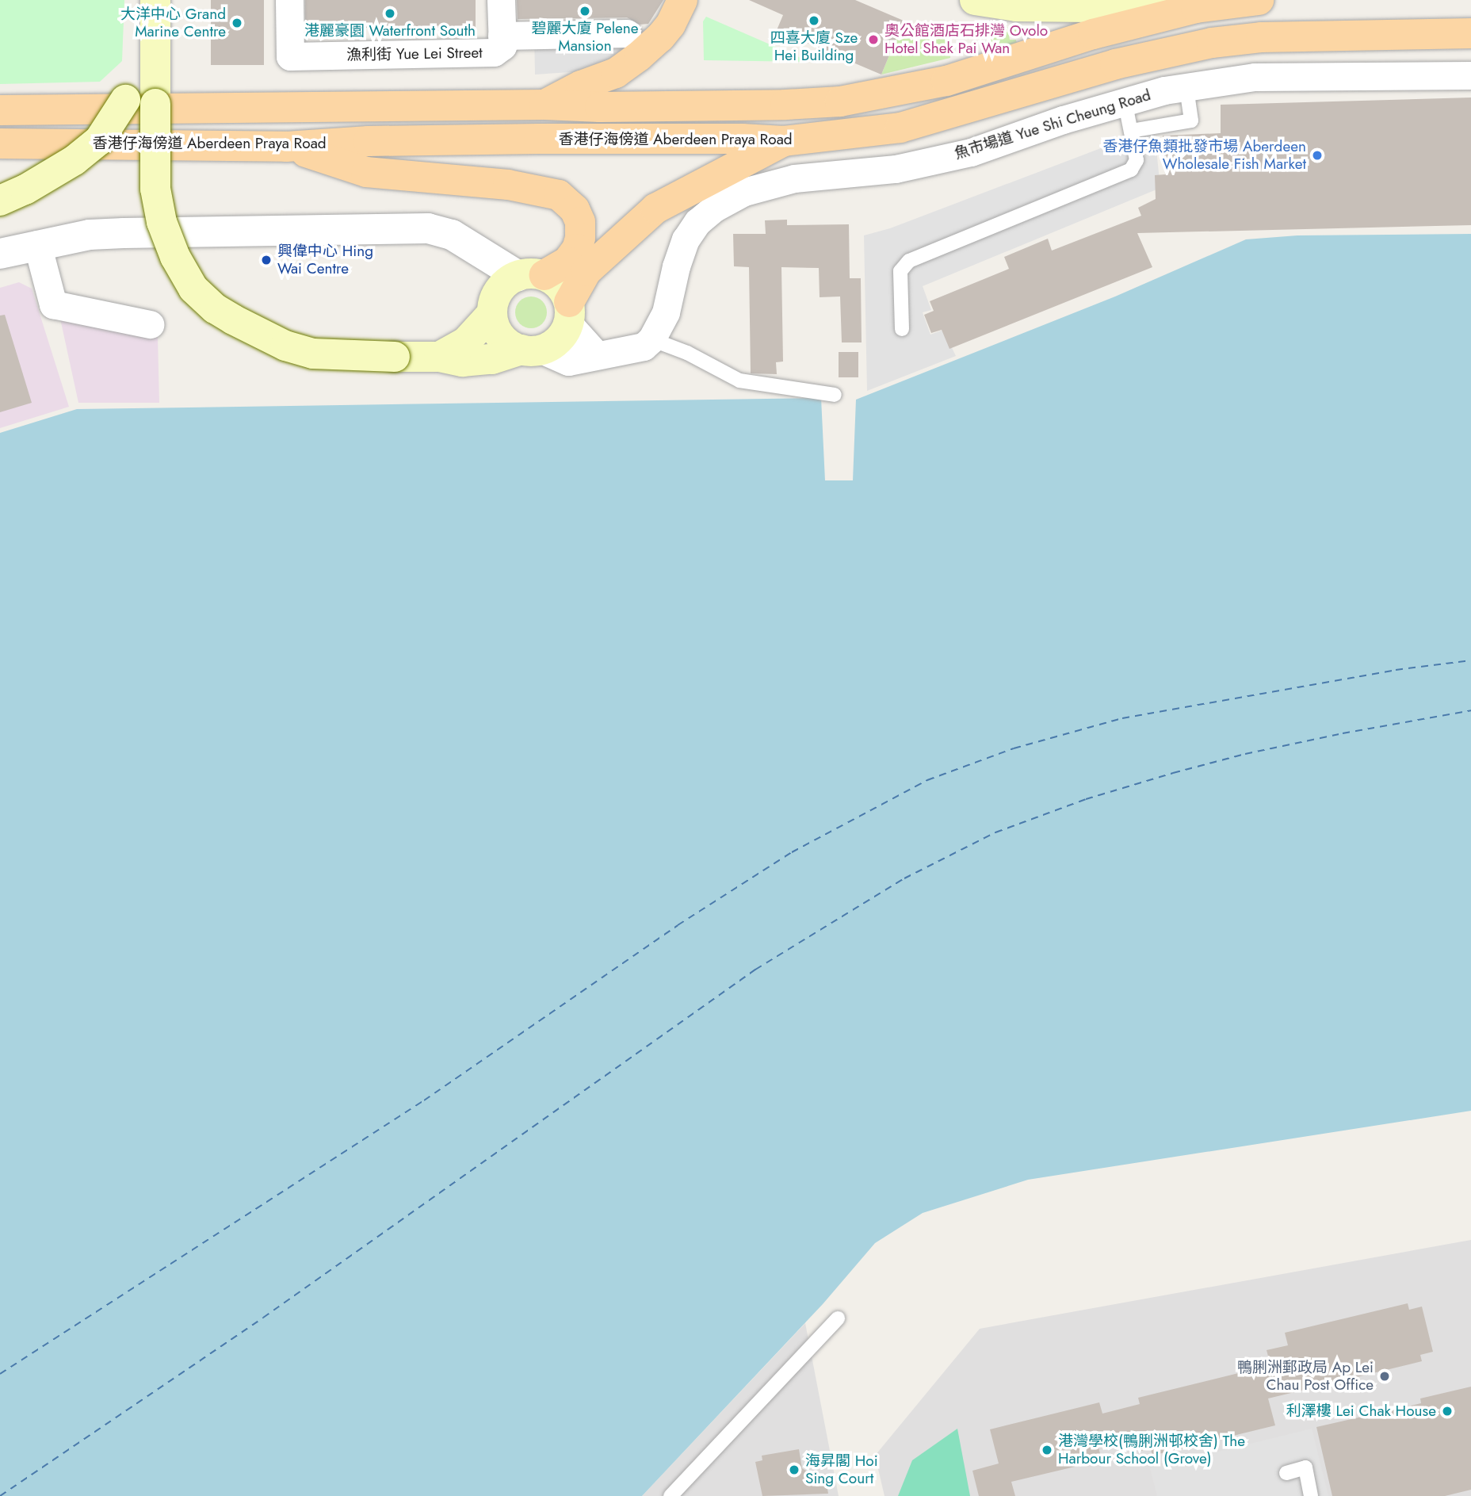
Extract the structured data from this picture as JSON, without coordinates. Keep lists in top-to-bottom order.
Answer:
{
  "streets": {
    "main road": ["香港仔海傍道 Aberdeen Praya Road"],
    "street": ["漁利街 Yue Lei Street", "魚市場道 Yue Shi Cheung Road"]
  },
  "places": [
    "碧麗大廈 Pelene Mansion",
    "港麗豪園 Waterfront South",
    "四喜大廈 Sze Hei Building",
    "大洋中心 Grand Marine Centre",
    "奧公館酒店石排灣 Ovolo Hotel Shek Pai Wan",
    "香港仔魚類批發市場 Aberdeen Wholesale Fish Market",
    "興偉中心 Hing Wai Centre",
    "鴨脷洲郵政局 Ap Lei Chau Post Office",
    "利澤樓 Lei Chak House",
    "港灣學校(鴨脷洲邨校舍) The Harbour School (Grove)",
    "海昇閣 Hoi Sing Court"
  ]
}
